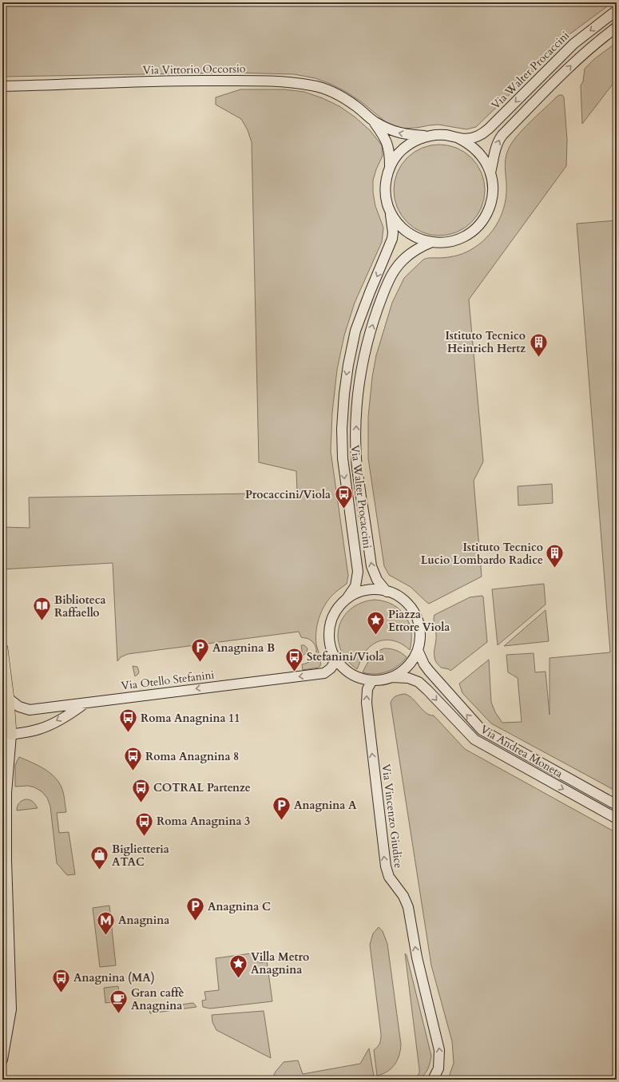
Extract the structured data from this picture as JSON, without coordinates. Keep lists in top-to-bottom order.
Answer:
{
  "streets": {
    "street": [
      "Via Vittorio Occorsio",
      "Via Walter Procaccini",
      "Via Otello Stefanini",
      "Via Andrea Moneta",
      "Via Vincenzo Giudice"
    ]
  },
  "crossings": [
    ["Via Vittorio Occorsio", "Via Walter Procaccini"],
    ["Via Walter Procaccini", "Via Otello Stefanini"],
    ["Via Walter Procaccini", "Via Andrea Moneta"],
    ["Via Walter Procaccini", "Via Vincenzo Giudice"],
    ["Via Otello Stefanini", "Via Andrea Moneta"],
    ["Via Otello Stefanini", "Via Vincenzo Giudice"],
    ["Via Andrea Moneta", "Via Vincenzo Giudice"]
  ],
  "one_way": ["Via Otello Stefanini", "Via Vincenzo Giudice"],
  "places": {
    "building": ["Istituto Tecnico Heinrich Hertz", "Istituto Tecnico Lucio Lombardo Radice"],
    "bus stop": [
      "Procaccini/Viola",
      "Stefanini/Viola",
      "Roma Anagnina 11",
      "Roma Anagnina 8",
      "COTRAL Partenze",
      "Roma Anagnina 3",
      "Anagnina (MA)"
    ],
    "library": ["Biblioteca Raffaello"],
    "place": ["Piazza Ettore Viola", "Villa Metro Anagnina"],
    "parking": ["Anagnina B", "Anagnina A", "Anagnina C"],
    "shop": ["Biglietteria ATAC"],
    "metro station": ["Anagnina"],
    "cafe": ["Gran caffè Anagnina"]
  }
}
